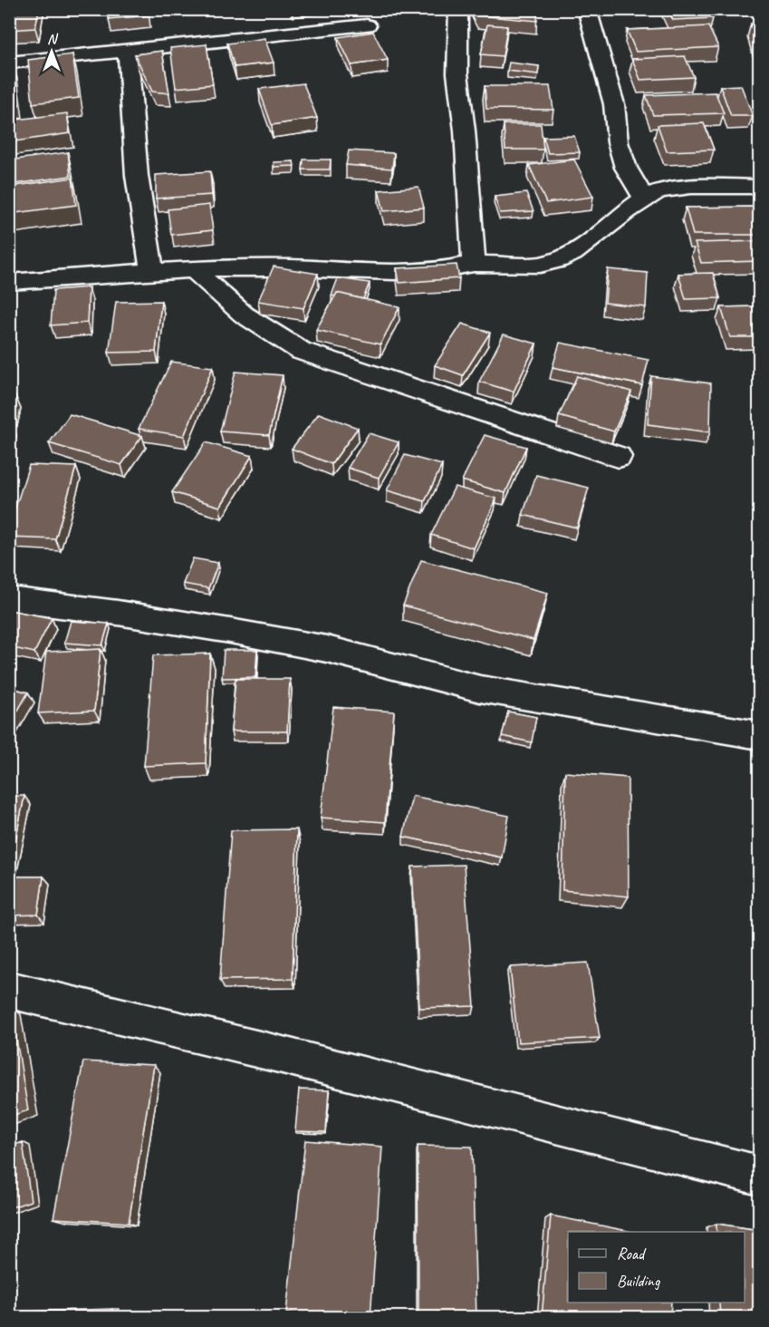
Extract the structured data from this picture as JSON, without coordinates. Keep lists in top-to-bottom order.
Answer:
{
  "legend": ["Road", "Building"],
  "north": "top"
}
